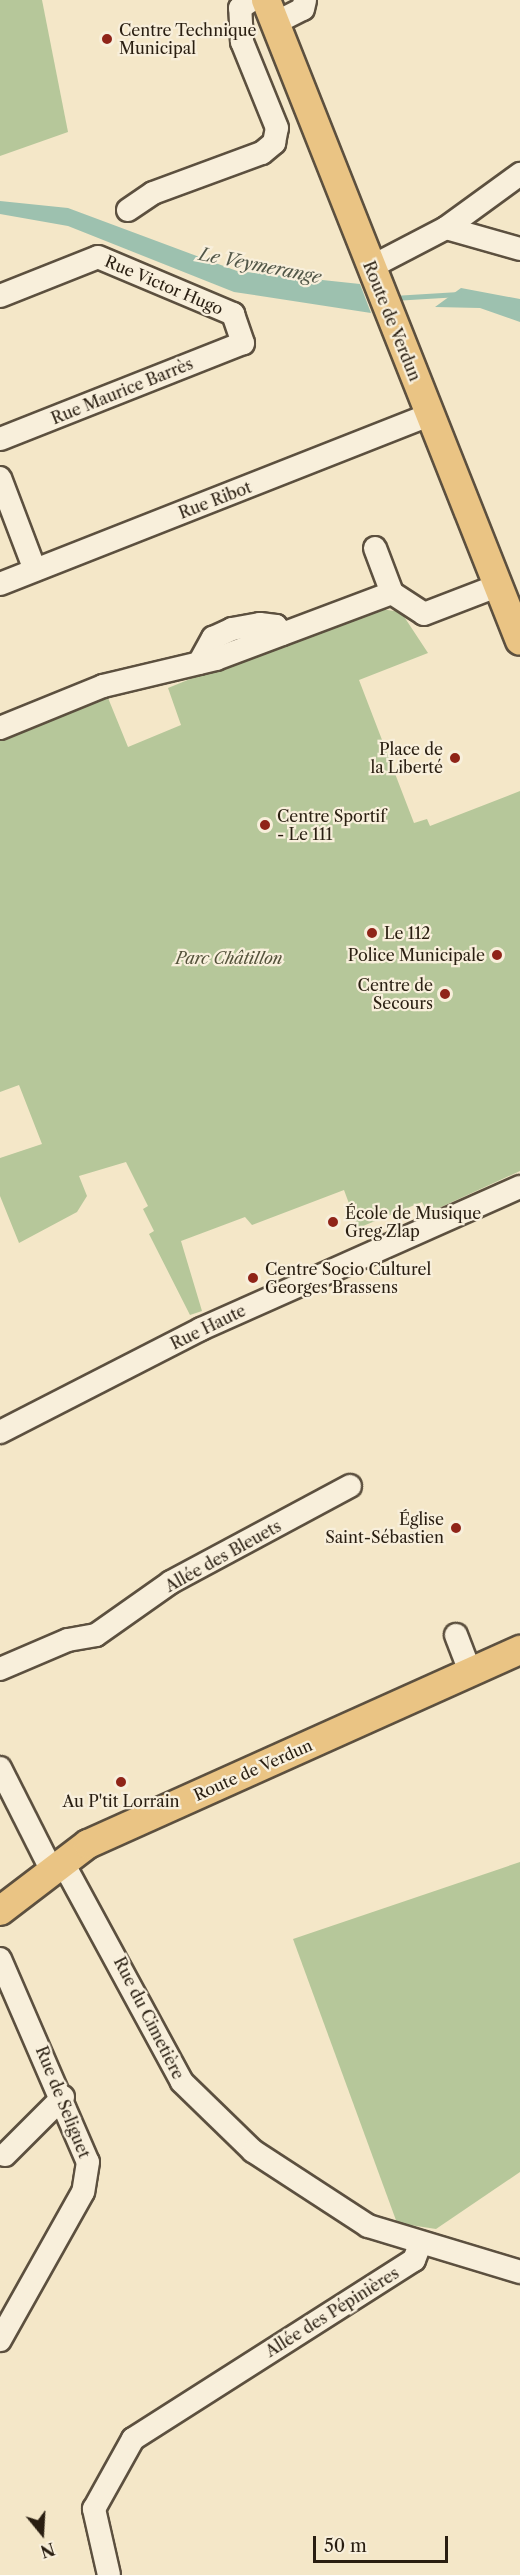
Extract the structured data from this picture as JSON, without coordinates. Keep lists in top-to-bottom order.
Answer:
{
  "streets": {
    "main road": ["Route de Verdun"],
    "street": [
      "Rue Victor Hugo",
      "Rue Maurice Barrès",
      "Rue Ribot",
      "Rue Haute",
      "Allée des Bleuets",
      "Rue du Cimetière",
      "Rue de Seliguet",
      "Allée des Pépinières"
    ]
  },
  "crossings": [
    ["Rue Victor Hugo", "Rue Maurice Barrès"],
    ["Route de Verdun", "Rue Ribot"],
    ["Route de Verdun", "Rue du Cimetière"],
    ["Rue du Cimetière", "Allée des Pépinières"]
  ],
  "water": ["Le Veymerange"],
  "parks": ["Parc Châtillon"],
  "places": [
    "Centre Technique Municipal",
    "Place de la Liberté",
    "Centre Sportif - Le 111",
    "Le 112",
    "Police Municipale",
    "Centre de Secours",
    "École de Musique Greg Zlap",
    "Centre Socio Culturel Georges Brassens",
    "Église Saint-Sébastien",
    "Au P'tit Lorrain"
  ],
  "scale_bar": "50 m",
  "north": "bottom"
}
